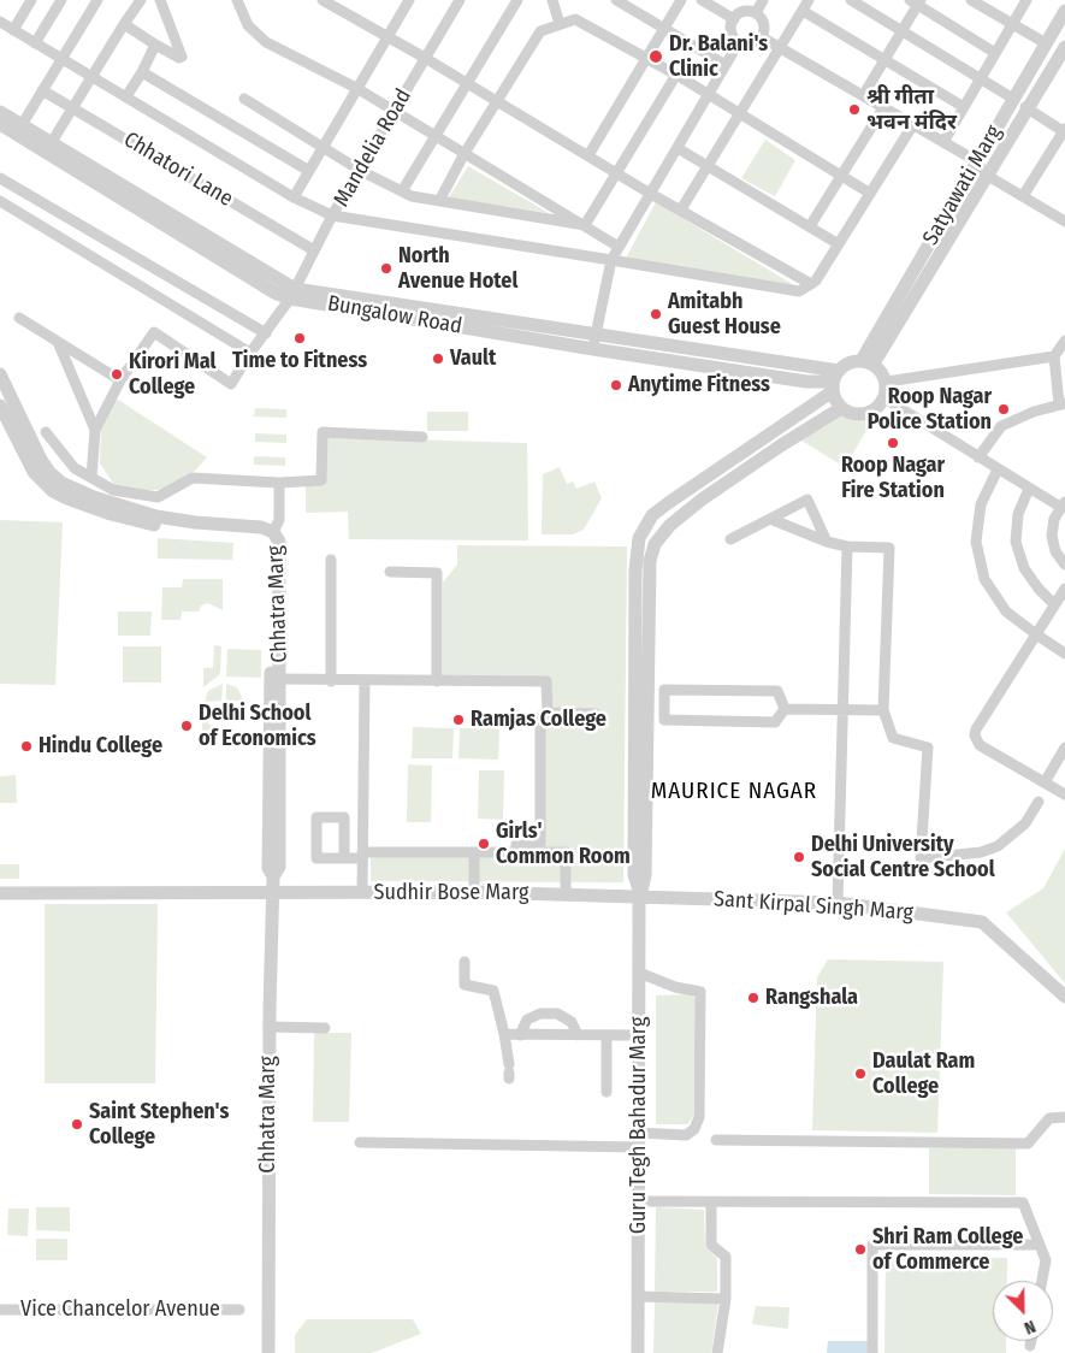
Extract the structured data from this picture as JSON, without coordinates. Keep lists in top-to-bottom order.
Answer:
{
  "streets": {
    "street": [
      "Mandelia Road",
      "Chhatori Lane",
      "Satyawati Marg",
      "Bungalow Road",
      "Chhatra Marg",
      "Sudhir Bose Marg",
      "Sant Kirpal Singh Marg",
      "Guru Tegh Bahadur Marg",
      "Vice Chancelor Avenue"
    ]
  },
  "crossings": [
    ["Mandelia Road", "Chhatori Lane"],
    ["Mandelia Road", "Bungalow Road"],
    ["Satyawati Marg", "Bungalow Road"],
    ["Satyawati Marg", "Guru Tegh Bahadur Marg"],
    ["Bungalow Road", "Guru Tegh Bahadur Marg"],
    ["Chhatra Marg", "Sudhir Bose Marg"],
    ["Sudhir Bose Marg", "Sant Kirpal Singh Marg"],
    ["Sudhir Bose Marg", "Guru Tegh Bahadur Marg"],
    ["Sant Kirpal Singh Marg", "Guru Tegh Bahadur Marg"]
  ],
  "districts": ["MAURICE NAGAR"],
  "places": [
    "Dr. Balani's Clinic",
    "श्री गीता भवन मंदिर",
    "North Avenue Hotel",
    "Amitabh Guest House",
    "Time to Fitness",
    "Vault",
    "Kirori Mal College",
    "Anytime Fitness",
    "Roop Nagar Police Station",
    "Roop Nagar Fire Station",
    "Ramjas College",
    "Delhi School of Economics",
    "Hindu College",
    "Girls' Common Room",
    "Delhi University Social Centre School",
    "Rangshala",
    "Daulat Ram College",
    "Saint Stephen's College",
    "Shri Ram College of Commerce"
  ],
  "north": "bottom right"
}
